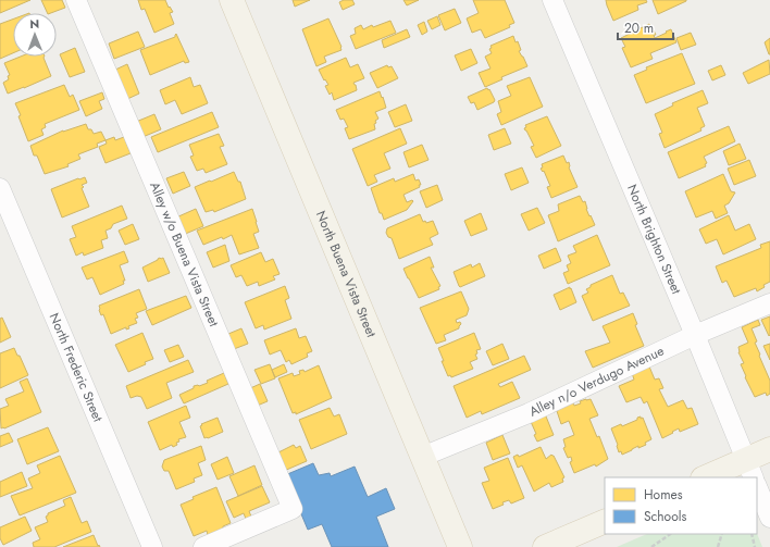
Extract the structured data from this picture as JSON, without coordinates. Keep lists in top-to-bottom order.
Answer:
{
  "streets": {
    "main road": ["North Buena Vista Street"],
    "street": [
      "North Brighton Street",
      "Alley w/o Buena Vista Street",
      "North Frederic Street",
      "Alley n/o Verdugo Avenue"
    ]
  },
  "crossings": [
    ["North Brighton Street", "Alley n/o Verdugo Avenue"],
    ["North Buena Vista Street", "Alley n/o Verdugo Avenue"]
  ],
  "legend": ["Homes", "Schools"],
  "scale_bar": "20 m",
  "north": "top"
}
